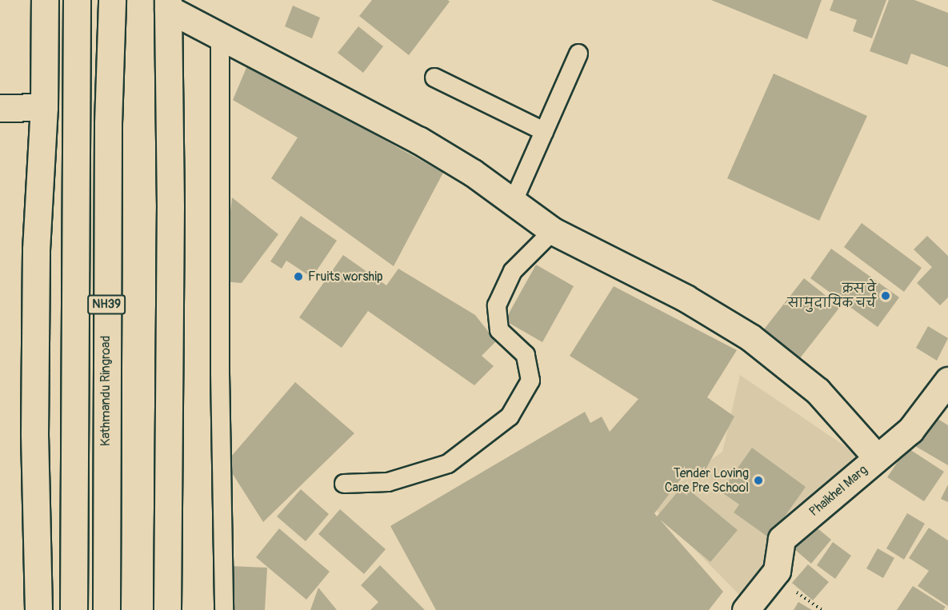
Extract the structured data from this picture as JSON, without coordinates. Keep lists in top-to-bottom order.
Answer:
{
  "streets": {
    "main road": ["NH39", "Kathmandu Ringroad", "Phaikhel Marg"]
  },
  "places": ["Fruits worship", "क्रस वे सामुदायिक चर्च", "Tender Loving Care Pre School"]
}
